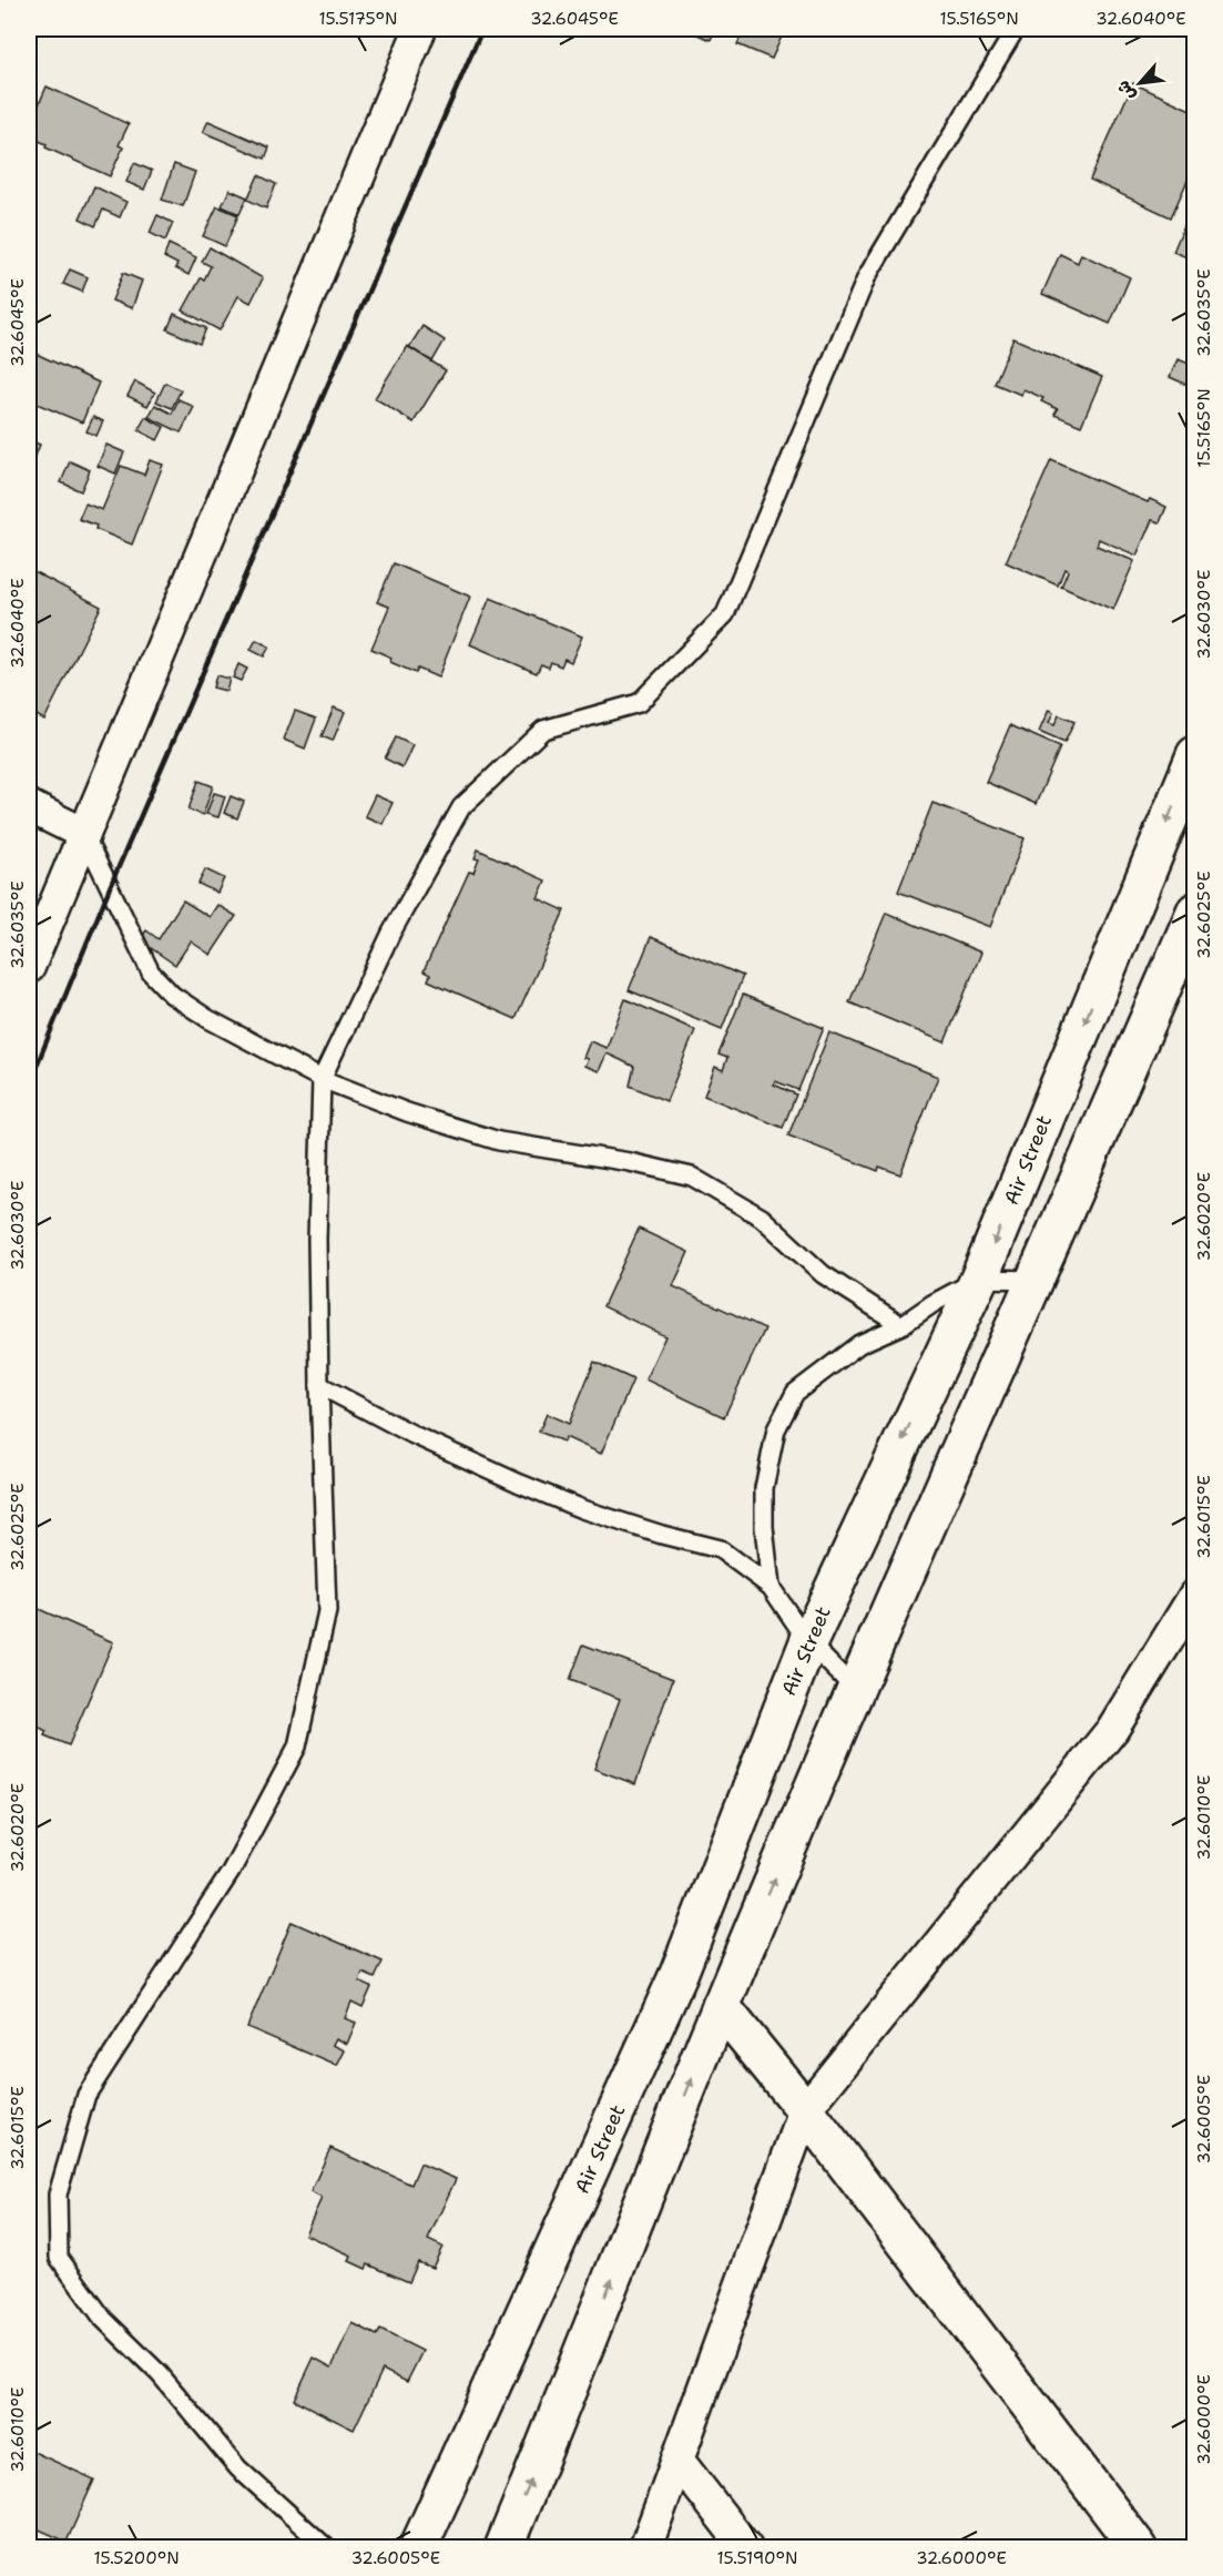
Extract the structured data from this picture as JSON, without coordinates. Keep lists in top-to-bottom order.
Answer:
{
  "streets": {
    "main road": ["Air Street"]
  },
  "north": "bottom left",
  "coordinates": [
    "15.5175°N",
    "32.6045°E",
    "15.5165°N",
    "32.6040°E",
    "32.6035°E",
    "32.6030°E",
    "32.6025°E",
    "32.6020°E",
    "32.6015°E",
    "32.6010°E",
    "32.6005°E",
    "32.6000°E",
    "15.5200°N",
    "15.5190°N"
  ]
}
